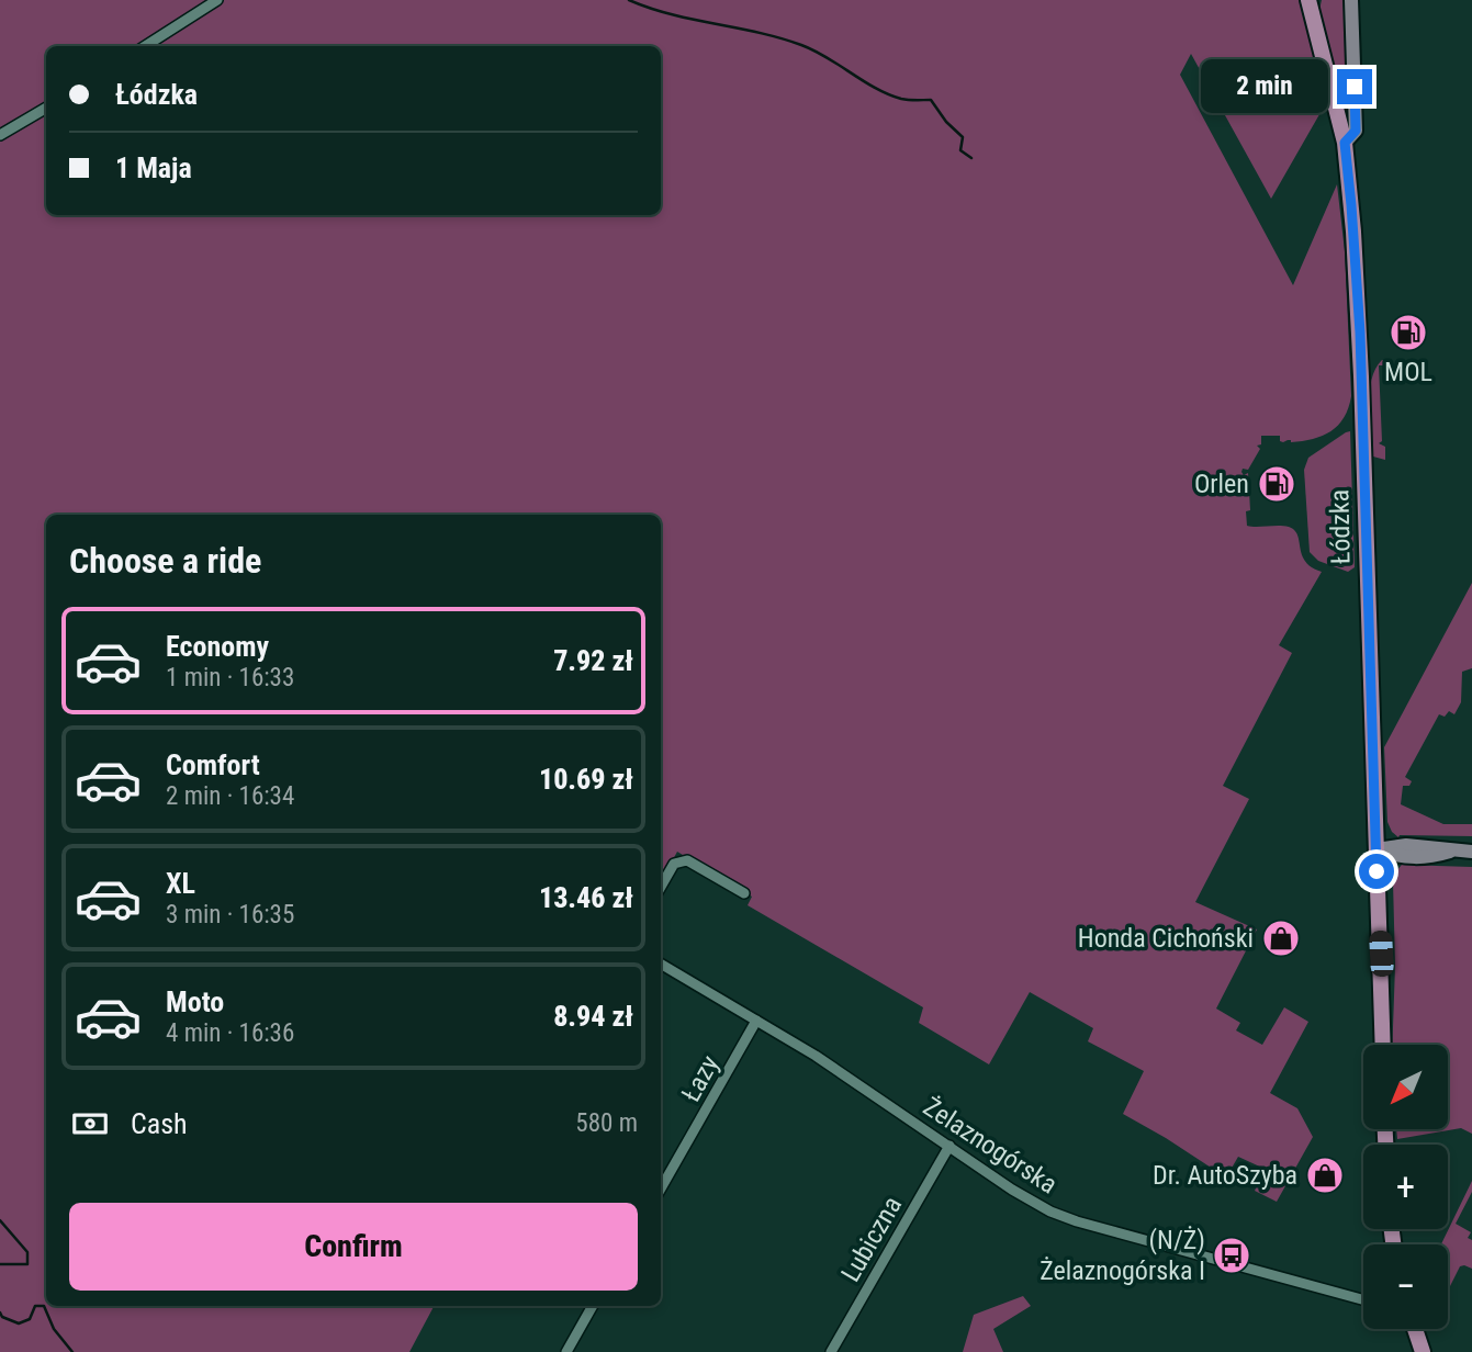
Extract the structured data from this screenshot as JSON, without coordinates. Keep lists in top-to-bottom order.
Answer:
{
  "streets": {
    "main road": ["Łódzka"],
    "street": ["Łazy", "Żelaznogórska", "Lubiczna"]
  },
  "crossings": [
    ["Łazy", "Żelaznogórska"],
    ["Żelaznogórska", "Lubiczna"]
  ],
  "places": {
    "fuel station": ["MOL", "Orlen"],
    "shop": ["Honda Cichoński", "Dr. AutoSzyba"],
    "bus stop": ["(N/Ż) Żelaznogórska I"]
  },
  "north": "bottom left",
  "page": {
    "banner": ["Łódzka", "1 Maja"],
    "bubble": "2 min",
    "heading": "Choose a ride",
    "list": [
      {
        "name": "Economy",
        "note": "1 min · 16:33",
        "value": "7.92 zł"
      },
      {
        "name": "Comfort",
        "note": "2 min · 16:34",
        "value": "10.69 zł"
      },
      {
        "name": "XL",
        "note": "3 min · 16:35",
        "value": "13.46 zł"
      },
      {
        "name": "Moto",
        "note": "4 min · 16:36",
        "value": "8.94 zł"
      }
    ],
    "map_buttons": ["+", "−"],
    "pay": ["Cash", "580 m"],
    "buttons": "Confirm"
  }
}
